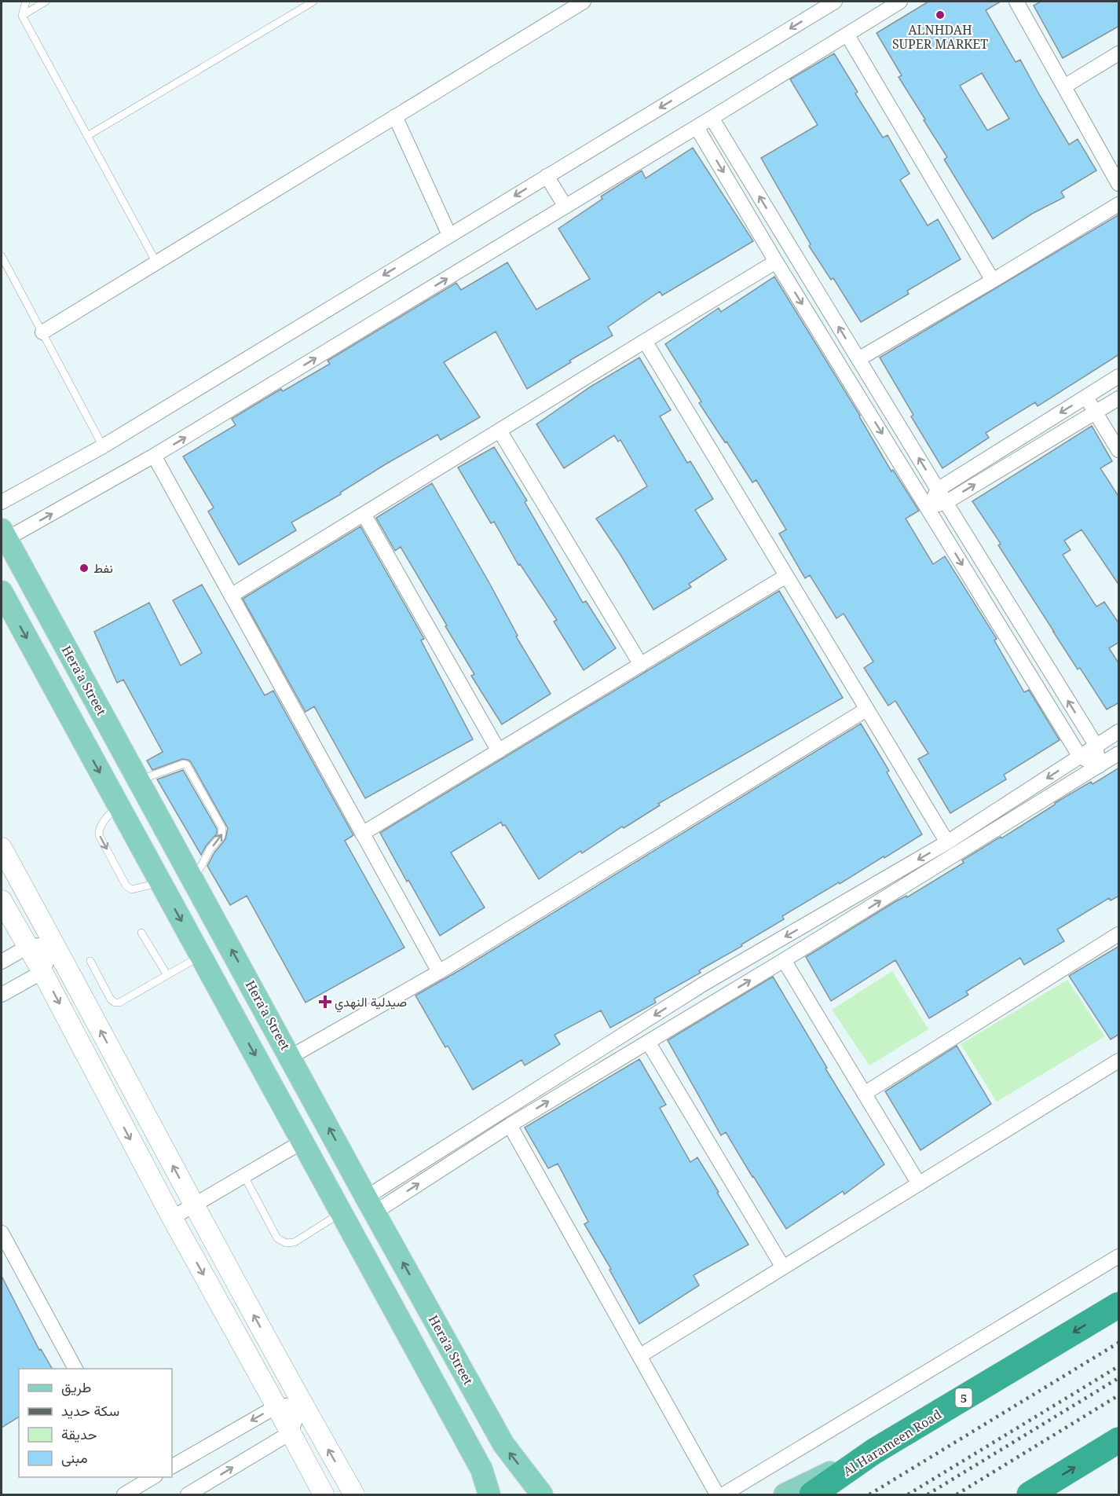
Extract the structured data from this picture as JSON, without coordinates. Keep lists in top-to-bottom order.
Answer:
{
  "streets": {
    "highway": ["5", "Al Harameen Road"],
    "main road": ["Hera'a Street"]
  },
  "places": {
    "other": ["ALNHDAH SUPER MARKET", "نفط"],
    "health": ["صيدلية النهدي"]
  },
  "legend": [
    "طريق",
    "سكة حديد",
    "حديقة",
    "مبنى"
  ]
}
